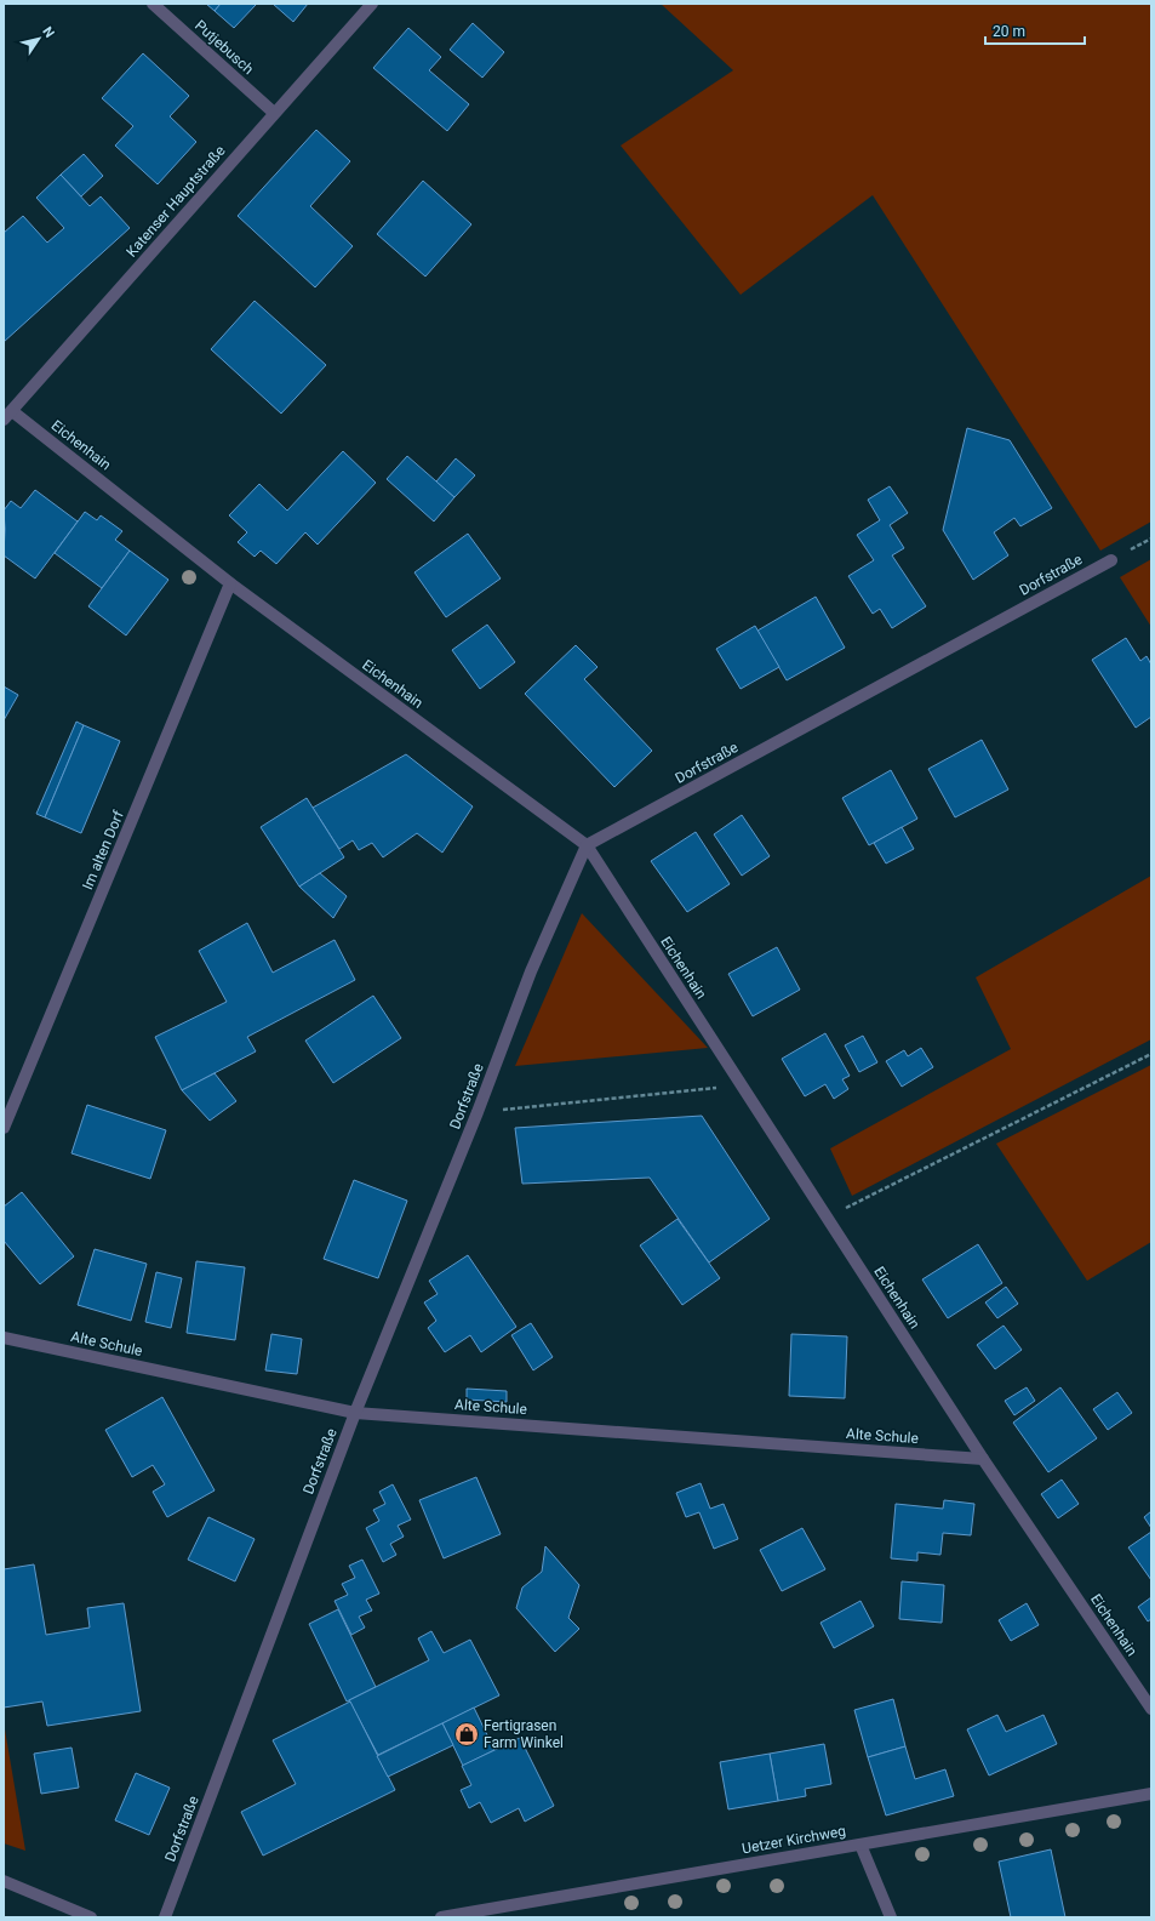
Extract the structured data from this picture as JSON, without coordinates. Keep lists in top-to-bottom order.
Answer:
{
  "streets": {
    "street": [
      "Putjebusch",
      "Katenser Hauptstraße",
      "Eichenhain",
      "Dorfstraße",
      "Im alten Dorf",
      "Alte Schule",
      "Uetzer Kirchweg"
    ]
  },
  "crossings": [
    ["Putjebusch", "Katenser Hauptstraße"],
    ["Katenser Hauptstraße", "Eichenhain"],
    ["Eichenhain", "Dorfstraße"],
    ["Eichenhain", "Im alten Dorf"],
    ["Eichenhain", "Alte Schule"],
    ["Dorfstraße", "Alte Schule"]
  ],
  "places": {
    "shop": ["Fertigrasen Farm Winkel"]
  },
  "scale_bar": "20 m",
  "north": "top right"
}
